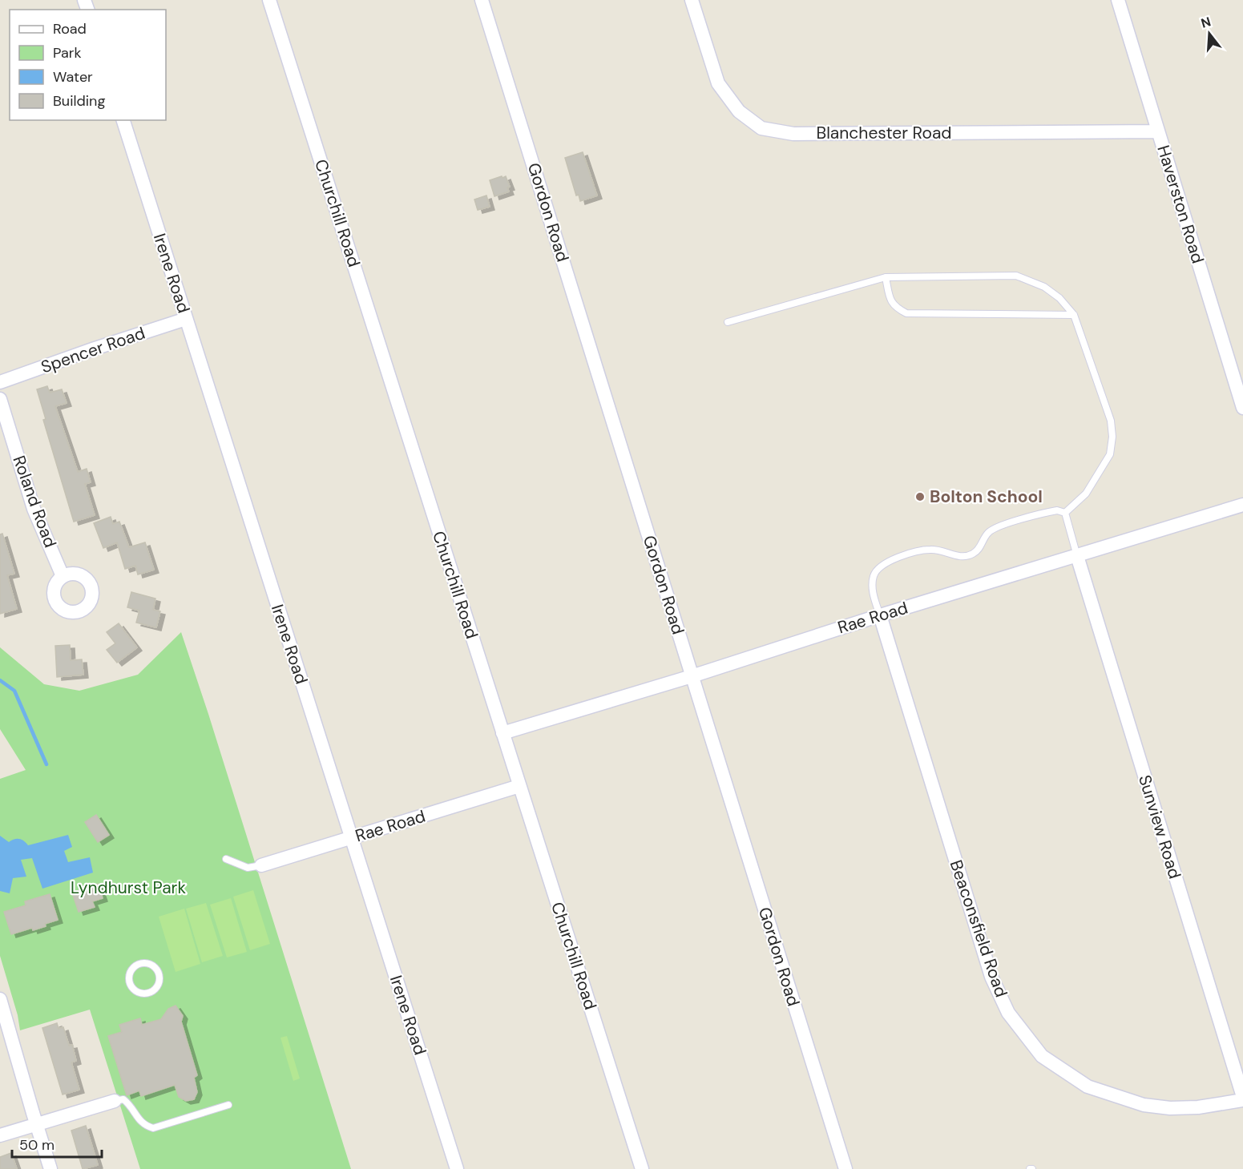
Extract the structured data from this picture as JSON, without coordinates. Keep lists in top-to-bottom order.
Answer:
{
  "streets": {
    "street": [
      "Blanchester Road",
      "Haverston Road",
      "Gordon Road",
      "Churchill Road",
      "Irene Road",
      "Spencer Road",
      "Roland Road",
      "Rae Road",
      "Sunview Road",
      "Beaconsfield Road"
    ]
  },
  "crossings": [
    ["Blanchester Road", "Haverston Road"],
    ["Gordon Road", "Rae Road"],
    ["Churchill Road", "Rae Road"],
    ["Irene Road", "Spencer Road"],
    ["Irene Road", "Rae Road"],
    ["Rae Road", "Sunview Road"],
    ["Rae Road", "Beaconsfield Road"],
    ["Sunview Road", "Beaconsfield Road"]
  ],
  "parks": ["Lyndhurst Park"],
  "places": ["Bolton School"],
  "legend": [
    "Road",
    "Park",
    "Water",
    "Building"
  ],
  "scale_bar": "50 m",
  "north": "top"
}
